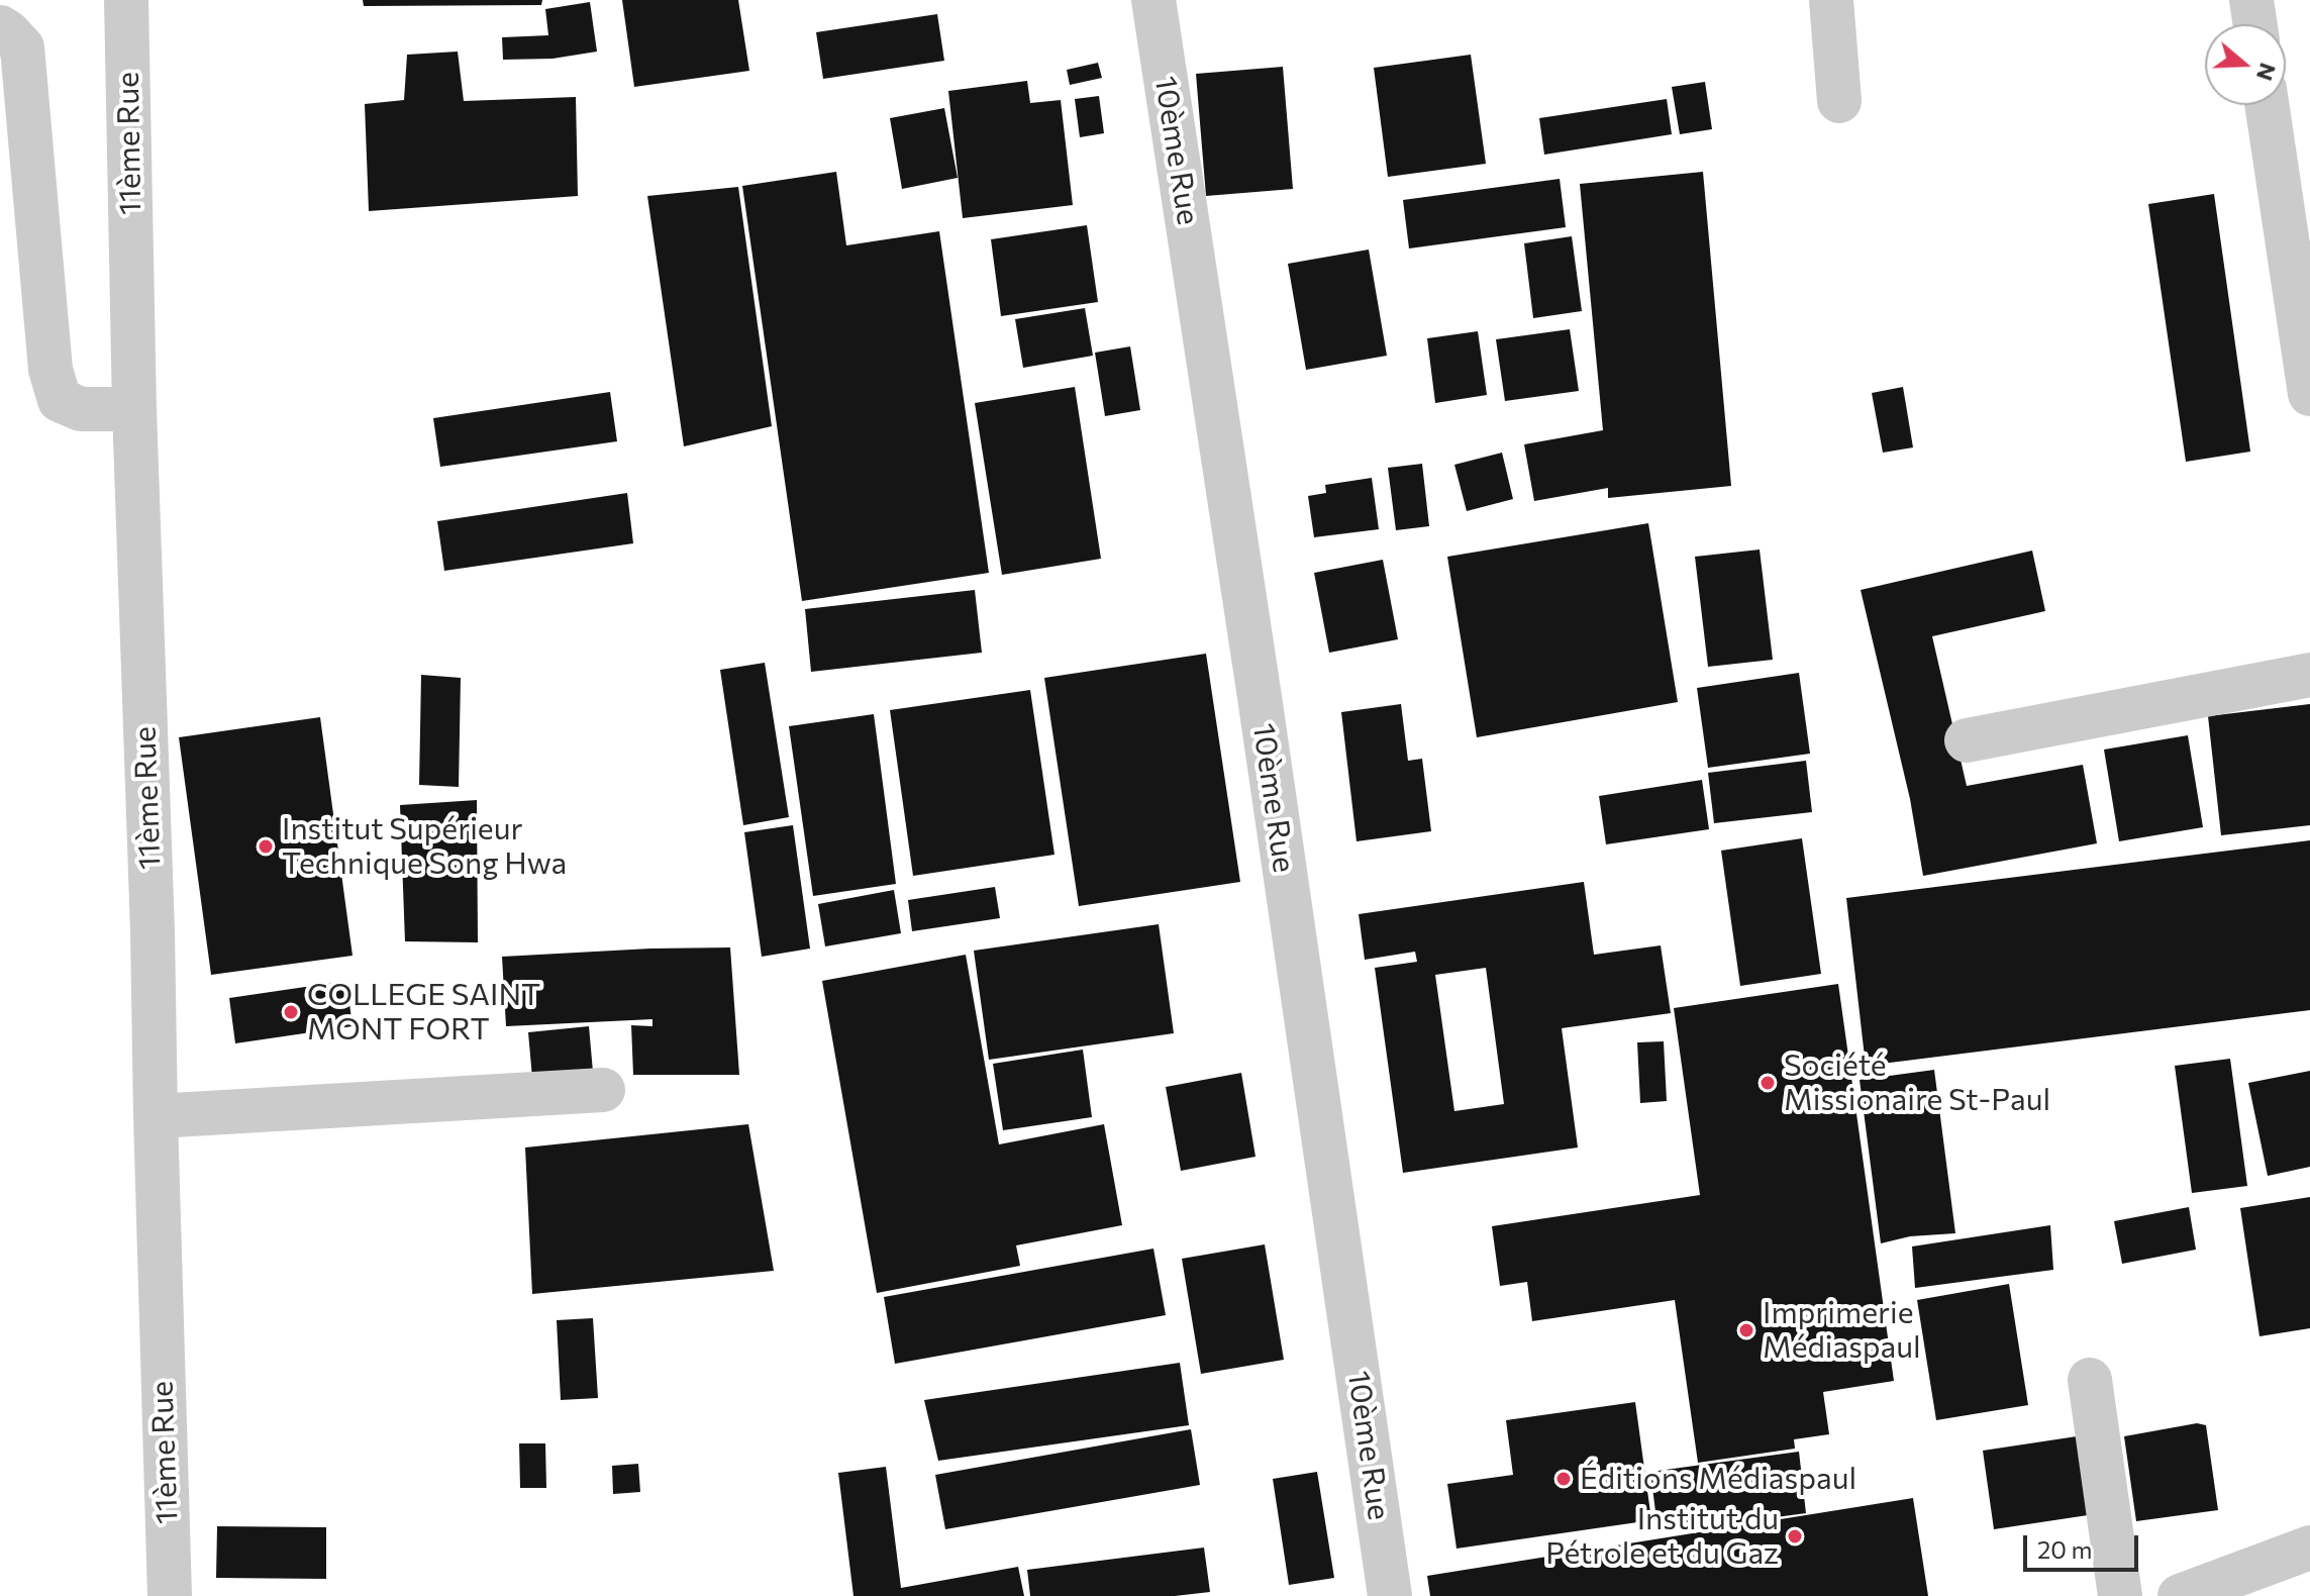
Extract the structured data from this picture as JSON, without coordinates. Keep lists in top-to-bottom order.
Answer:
{
  "streets": {
    "street": ["11ème Rue", "10ème Rue"]
  },
  "places": [
    "Institut Supérieur Technique Song Hwa",
    "COLLEGE SAINT MONT FORT",
    "Société Missionaire St-Paul",
    "Imprimerie Médiaspaul",
    "Éditions Médiaspaul",
    "Institut du Pétrole et du Gaz"
  ],
  "scale_bar": "20 m",
  "north": "right"
}
